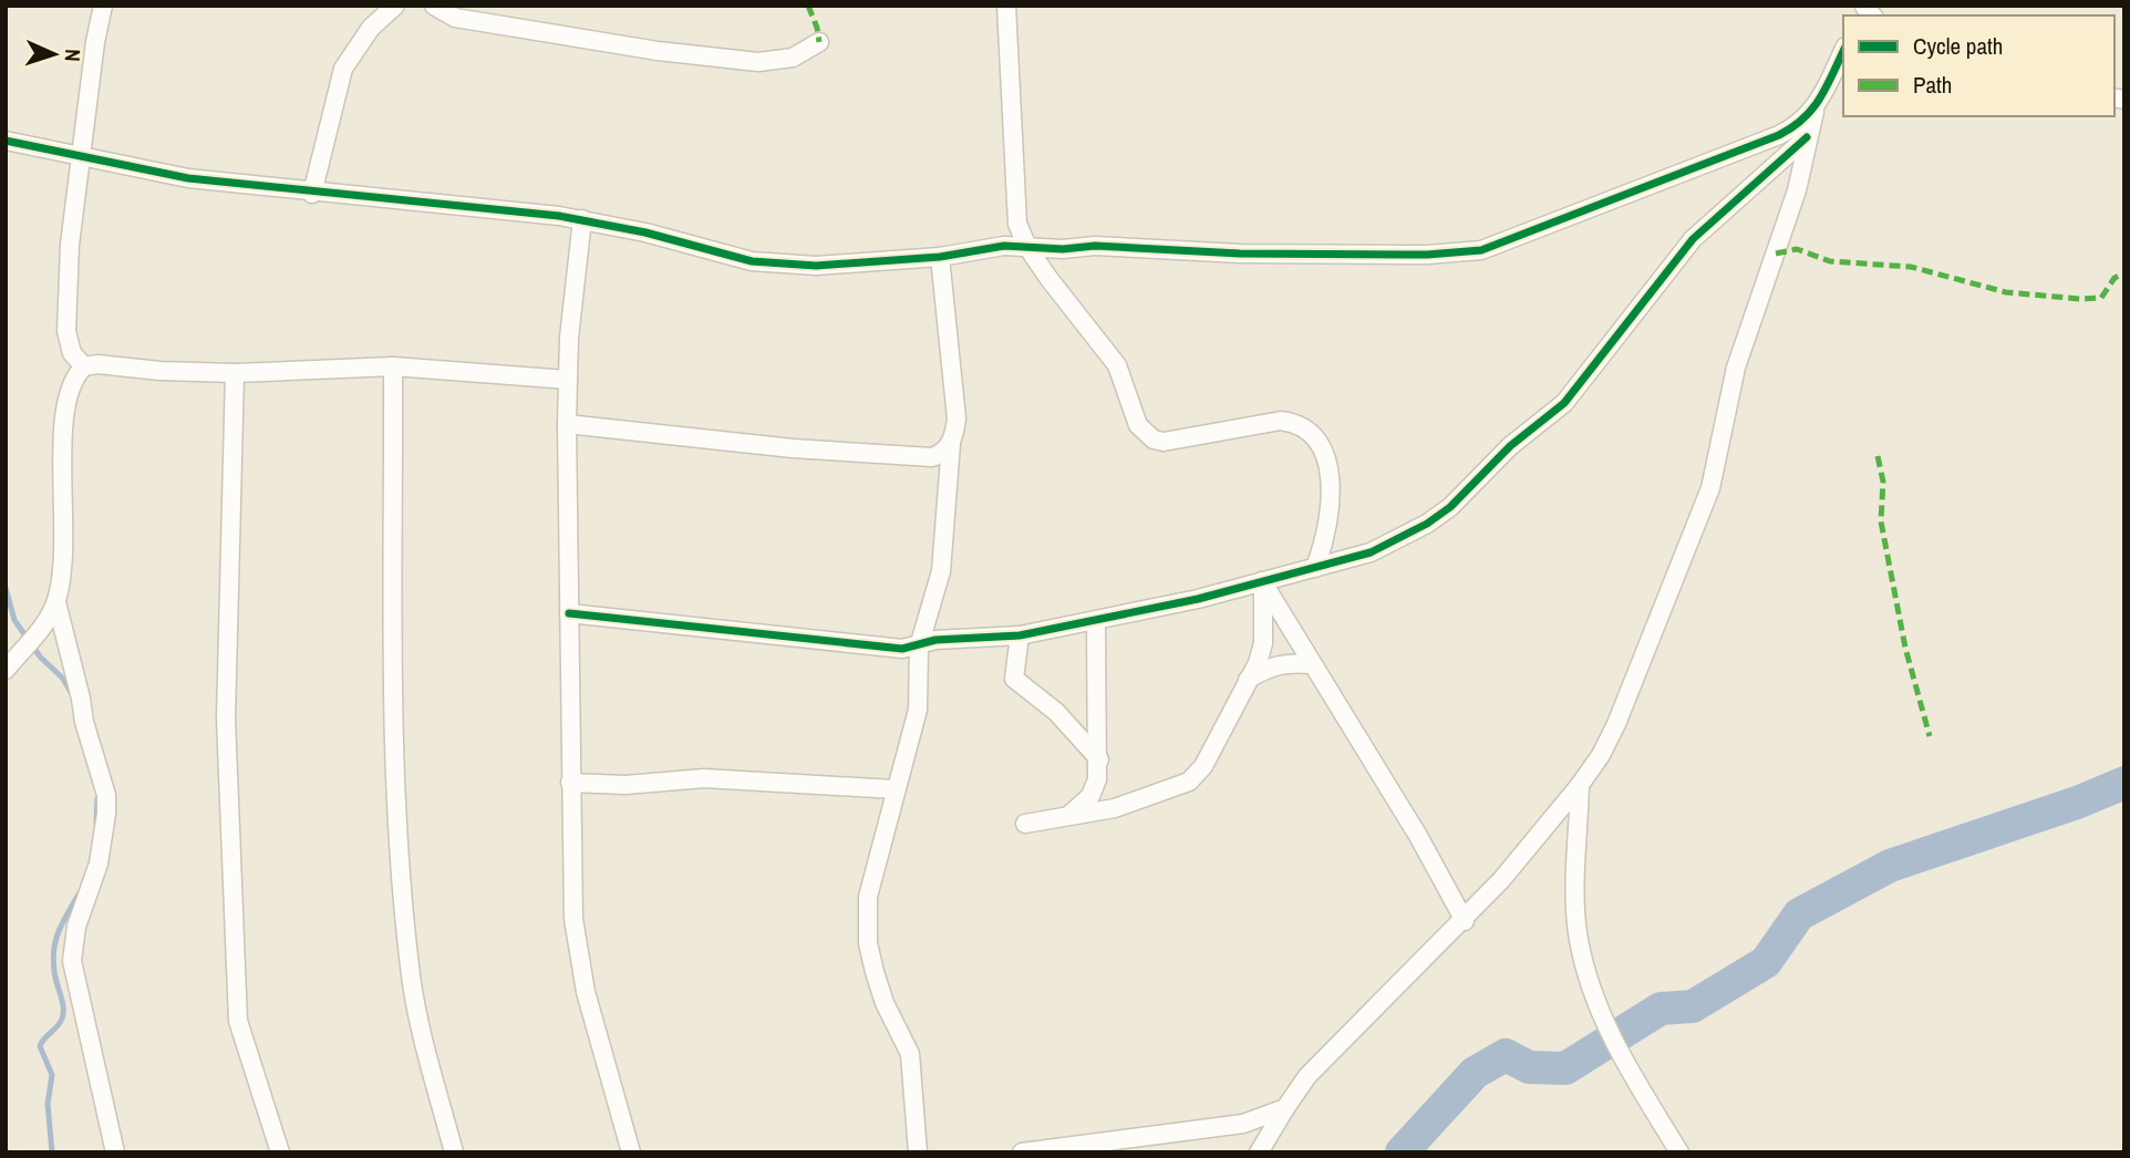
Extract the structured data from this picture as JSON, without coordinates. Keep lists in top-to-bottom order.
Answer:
{
  "legend": ["Cycle path", "Path"],
  "north": "right"
}
